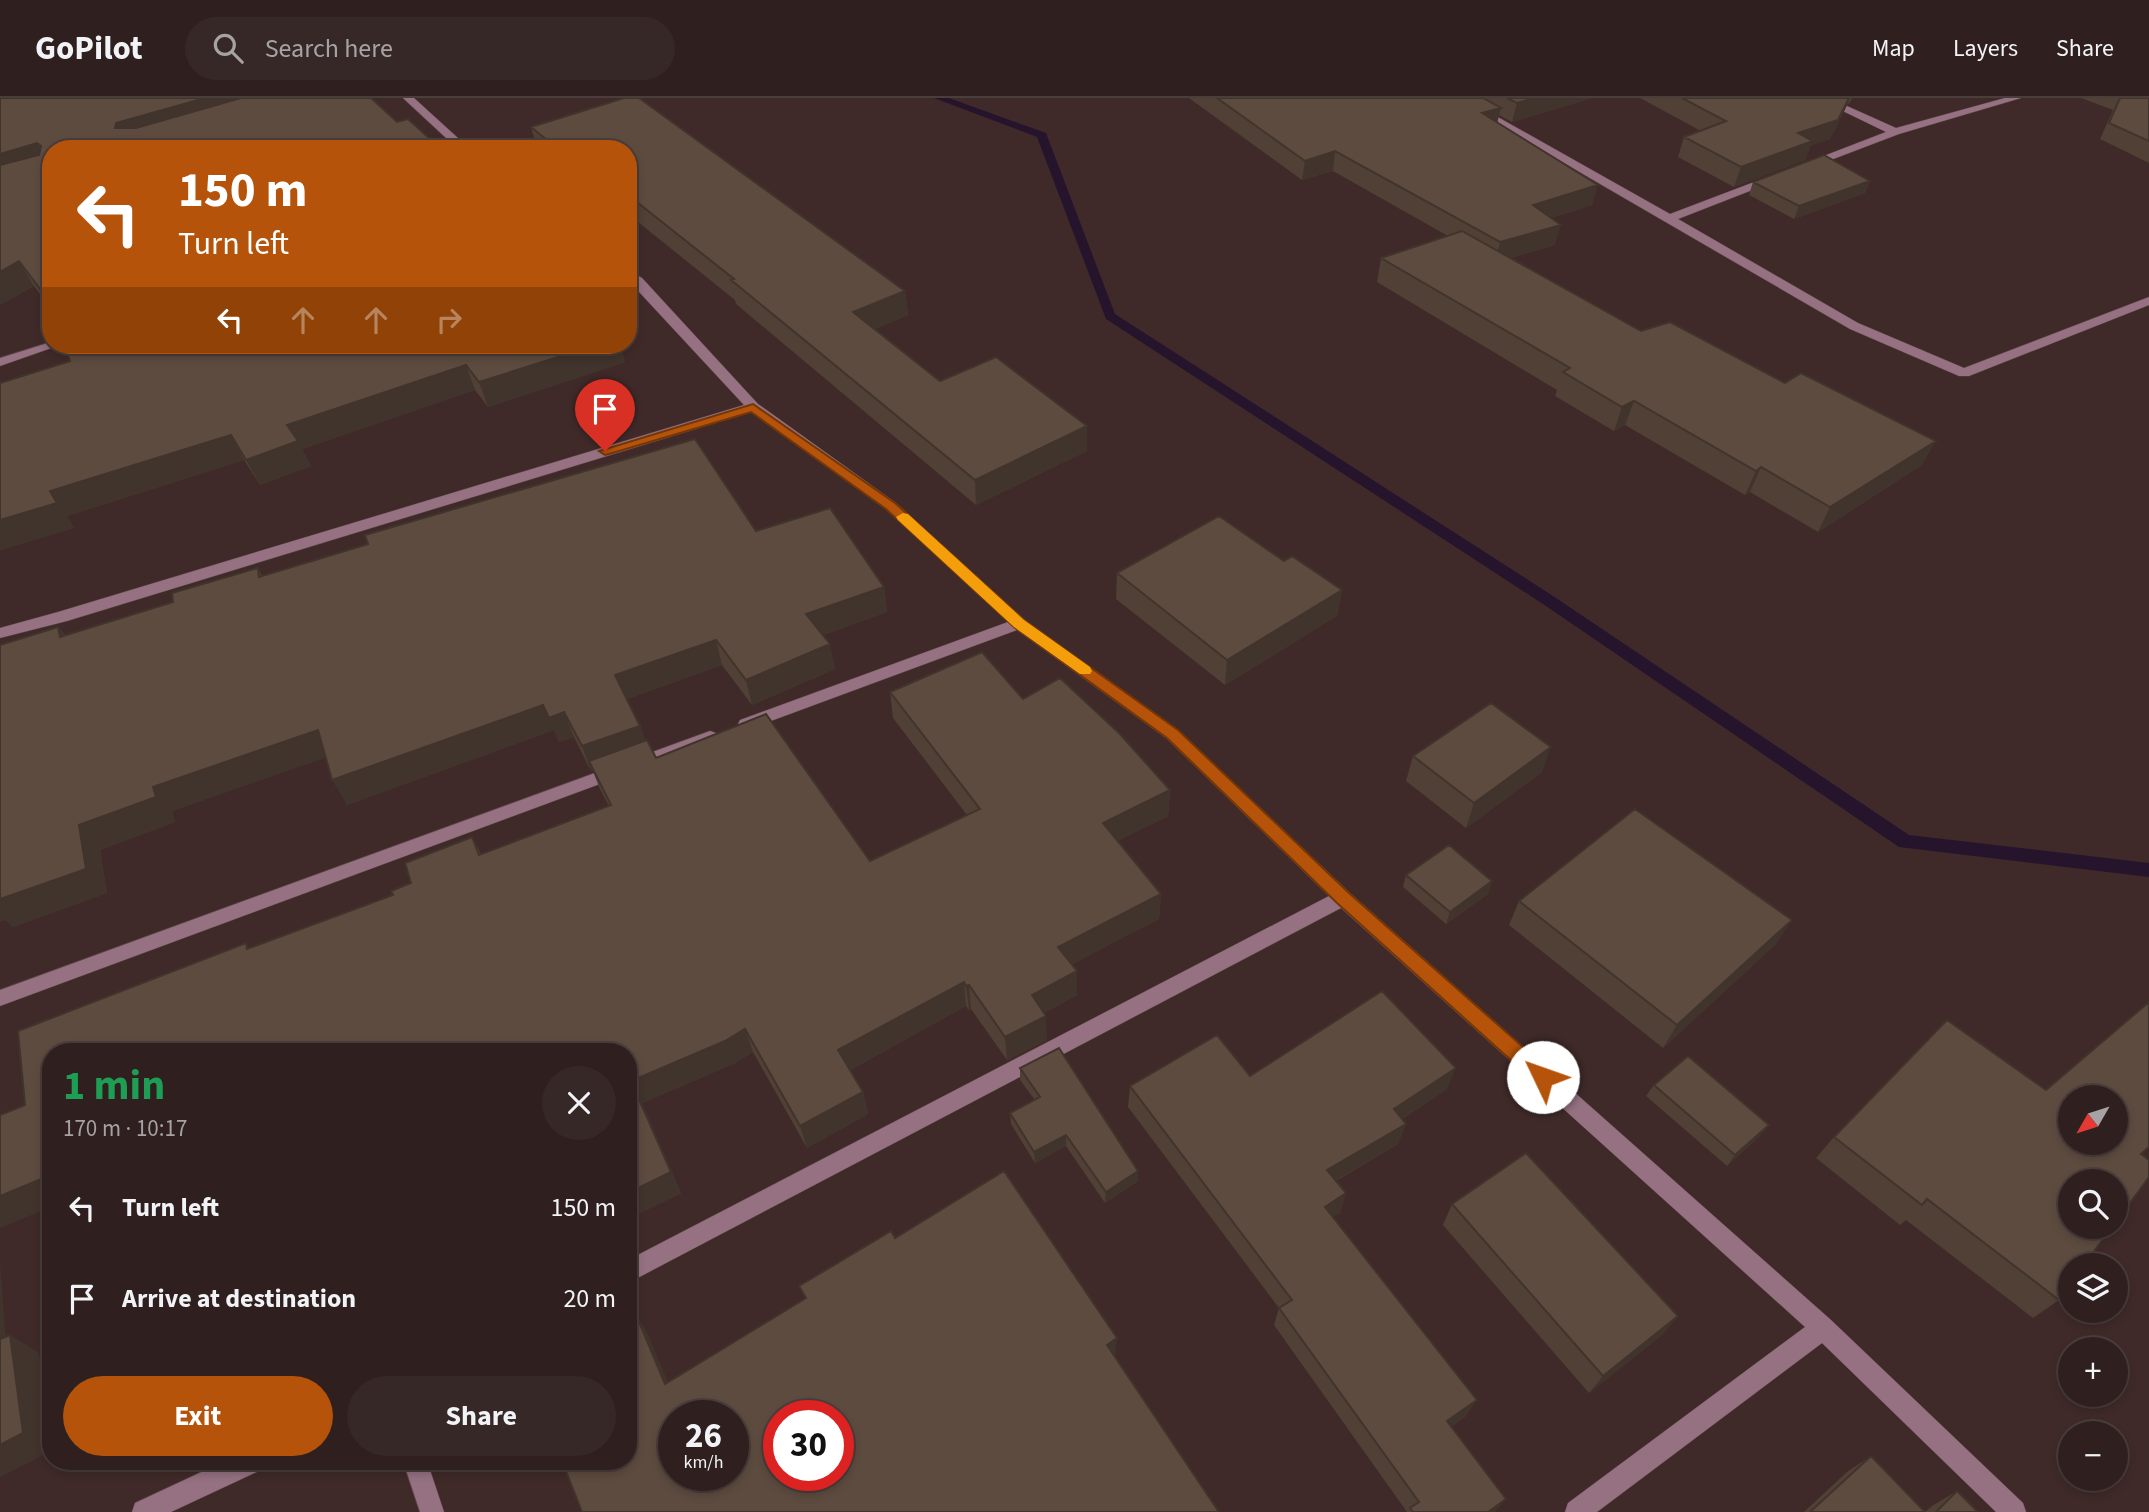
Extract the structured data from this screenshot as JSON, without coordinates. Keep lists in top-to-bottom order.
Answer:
{
  "north": "bottom left",
  "page": {
    "header": "GoPilot",
    "search": "Search here",
    "nav": ["Map", "Layers", "Share"],
    "turn": ["150 m", "Turn left"],
    "heading": ["1 min", "170 m · 10:17"],
    "map_buttons": ["+", "−"],
    "list": [
      {
        "name": "Turn left",
        "value": "150 m"
      },
      {
        "name": "Arrive at destination",
        "value": "20 m"
      }
    ],
    "buttons": ["Exit", "Share"],
    "speed": "26 km/h",
    "limit": "30"
  }
}
